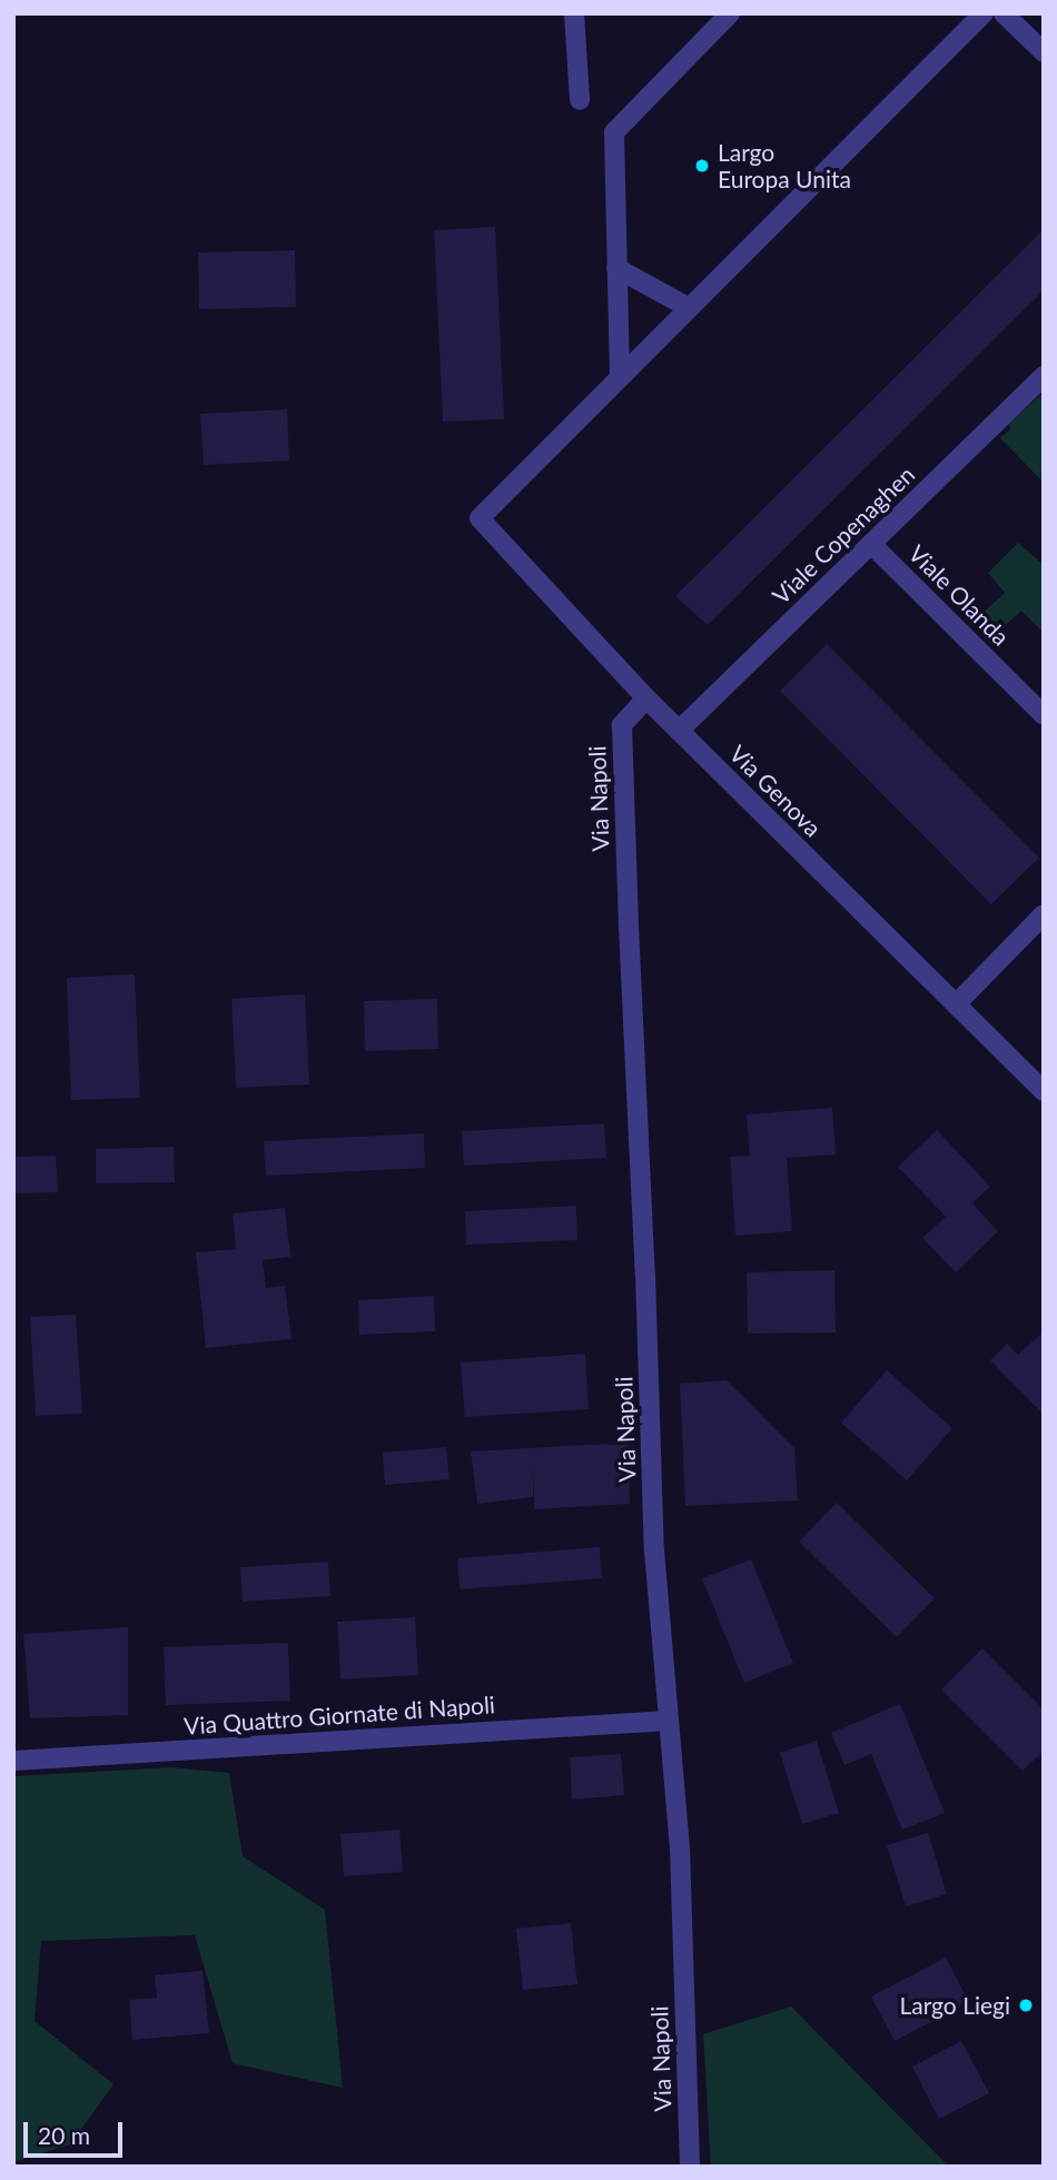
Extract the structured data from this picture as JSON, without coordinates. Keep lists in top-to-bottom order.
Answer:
{
  "streets": {
    "street": [
      "Viale Copenaghen",
      "Viale Olanda",
      "Via Genova",
      "Via Napoli",
      "Via Quattro Giornate di Napoli"
    ]
  },
  "crossings": [
    ["Viale Copenaghen", "Viale Olanda"],
    ["Viale Copenaghen", "Via Genova"],
    ["Via Genova", "Via Napoli"],
    ["Via Napoli", "Via Quattro Giornate di Napoli"]
  ],
  "places": ["Largo Europa Unita", "Largo Liegi"],
  "scale_bar": "20 m"
}
